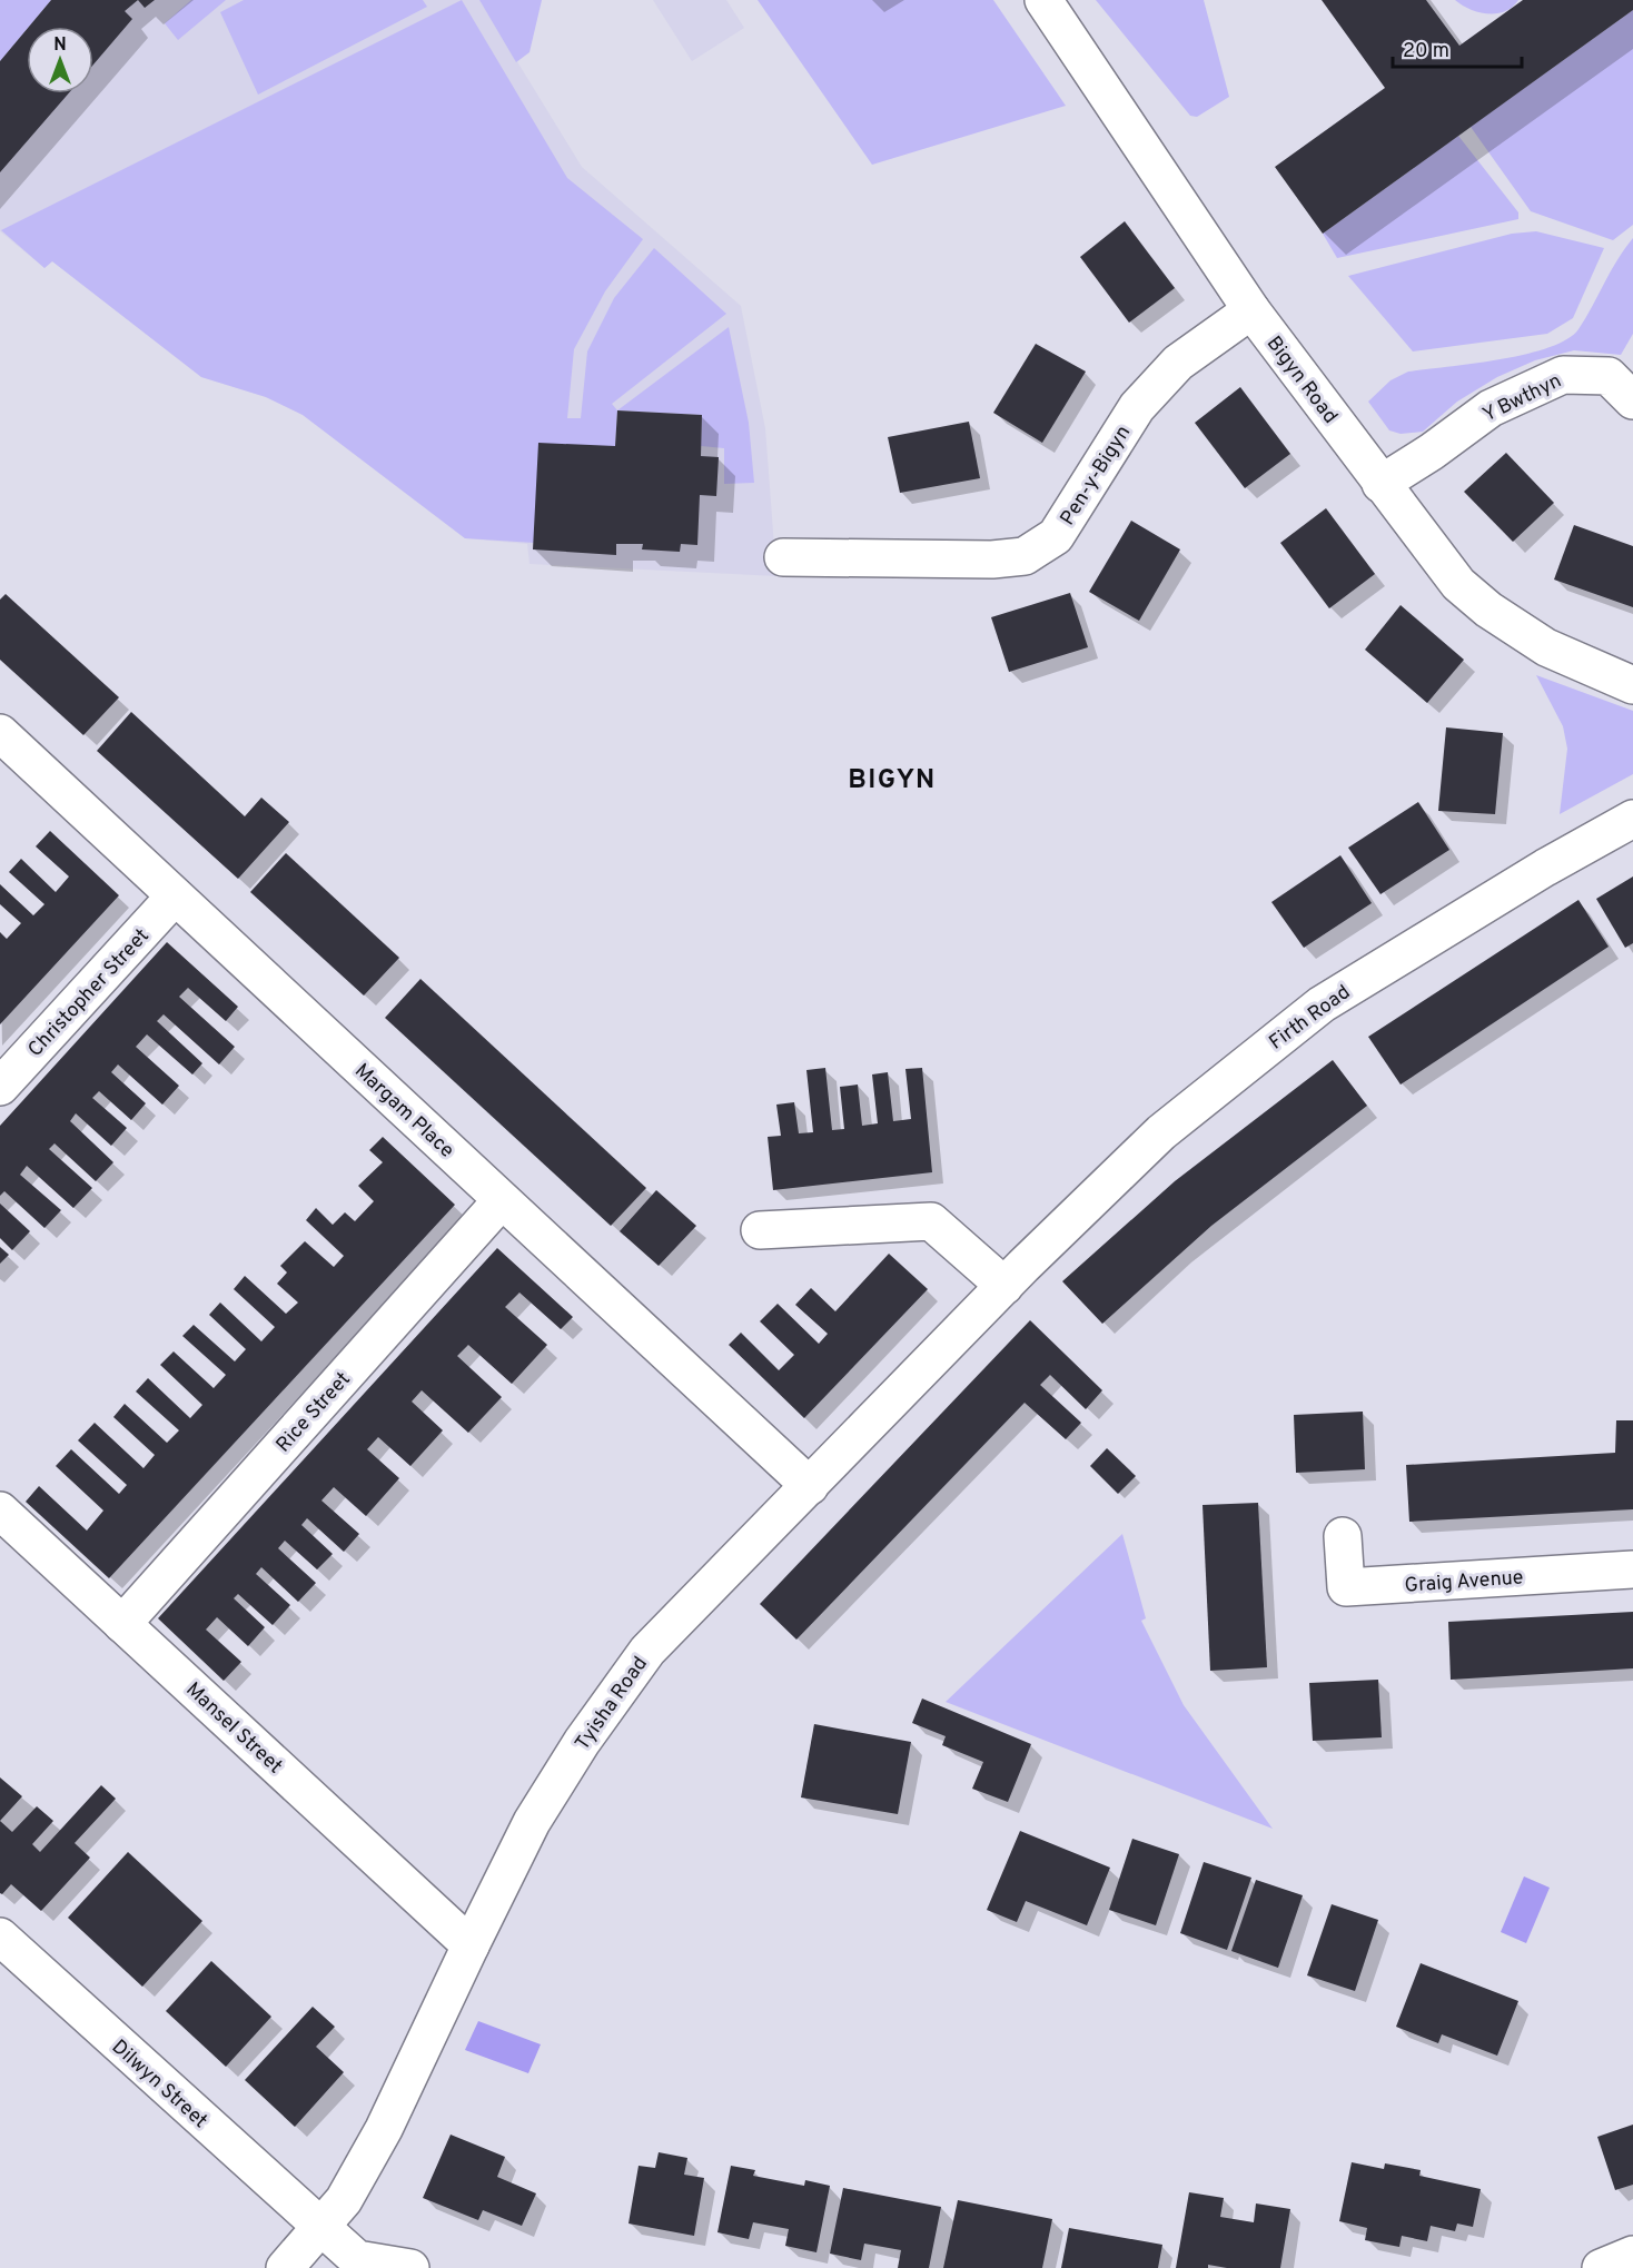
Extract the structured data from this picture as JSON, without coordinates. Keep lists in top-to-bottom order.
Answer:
{
  "streets": {
    "street": [
      "Bigyn Road",
      "Y Bwthyn",
      "Pen-y-Bigyn",
      "Christopher Street",
      "Firth Road",
      "Margam Place",
      "Rice Street",
      "Graig Avenue",
      "Tyisha Road",
      "Mansel Street",
      "Dilwyn Street"
    ]
  },
  "crossings": [
    ["Bigyn Road", "Y Bwthyn"],
    ["Bigyn Road", "Pen-y-Bigyn"],
    ["Christopher Street", "Margam Place"],
    ["Firth Road", "Tyisha Road"],
    ["Margam Place", "Rice Street"],
    ["Margam Place", "Tyisha Road"],
    ["Rice Street", "Mansel Street"],
    ["Tyisha Road", "Mansel Street"],
    ["Tyisha Road", "Dilwyn Street"]
  ],
  "districts": ["BIGYN"],
  "scale_bar": "20 m",
  "north": "top"
}
